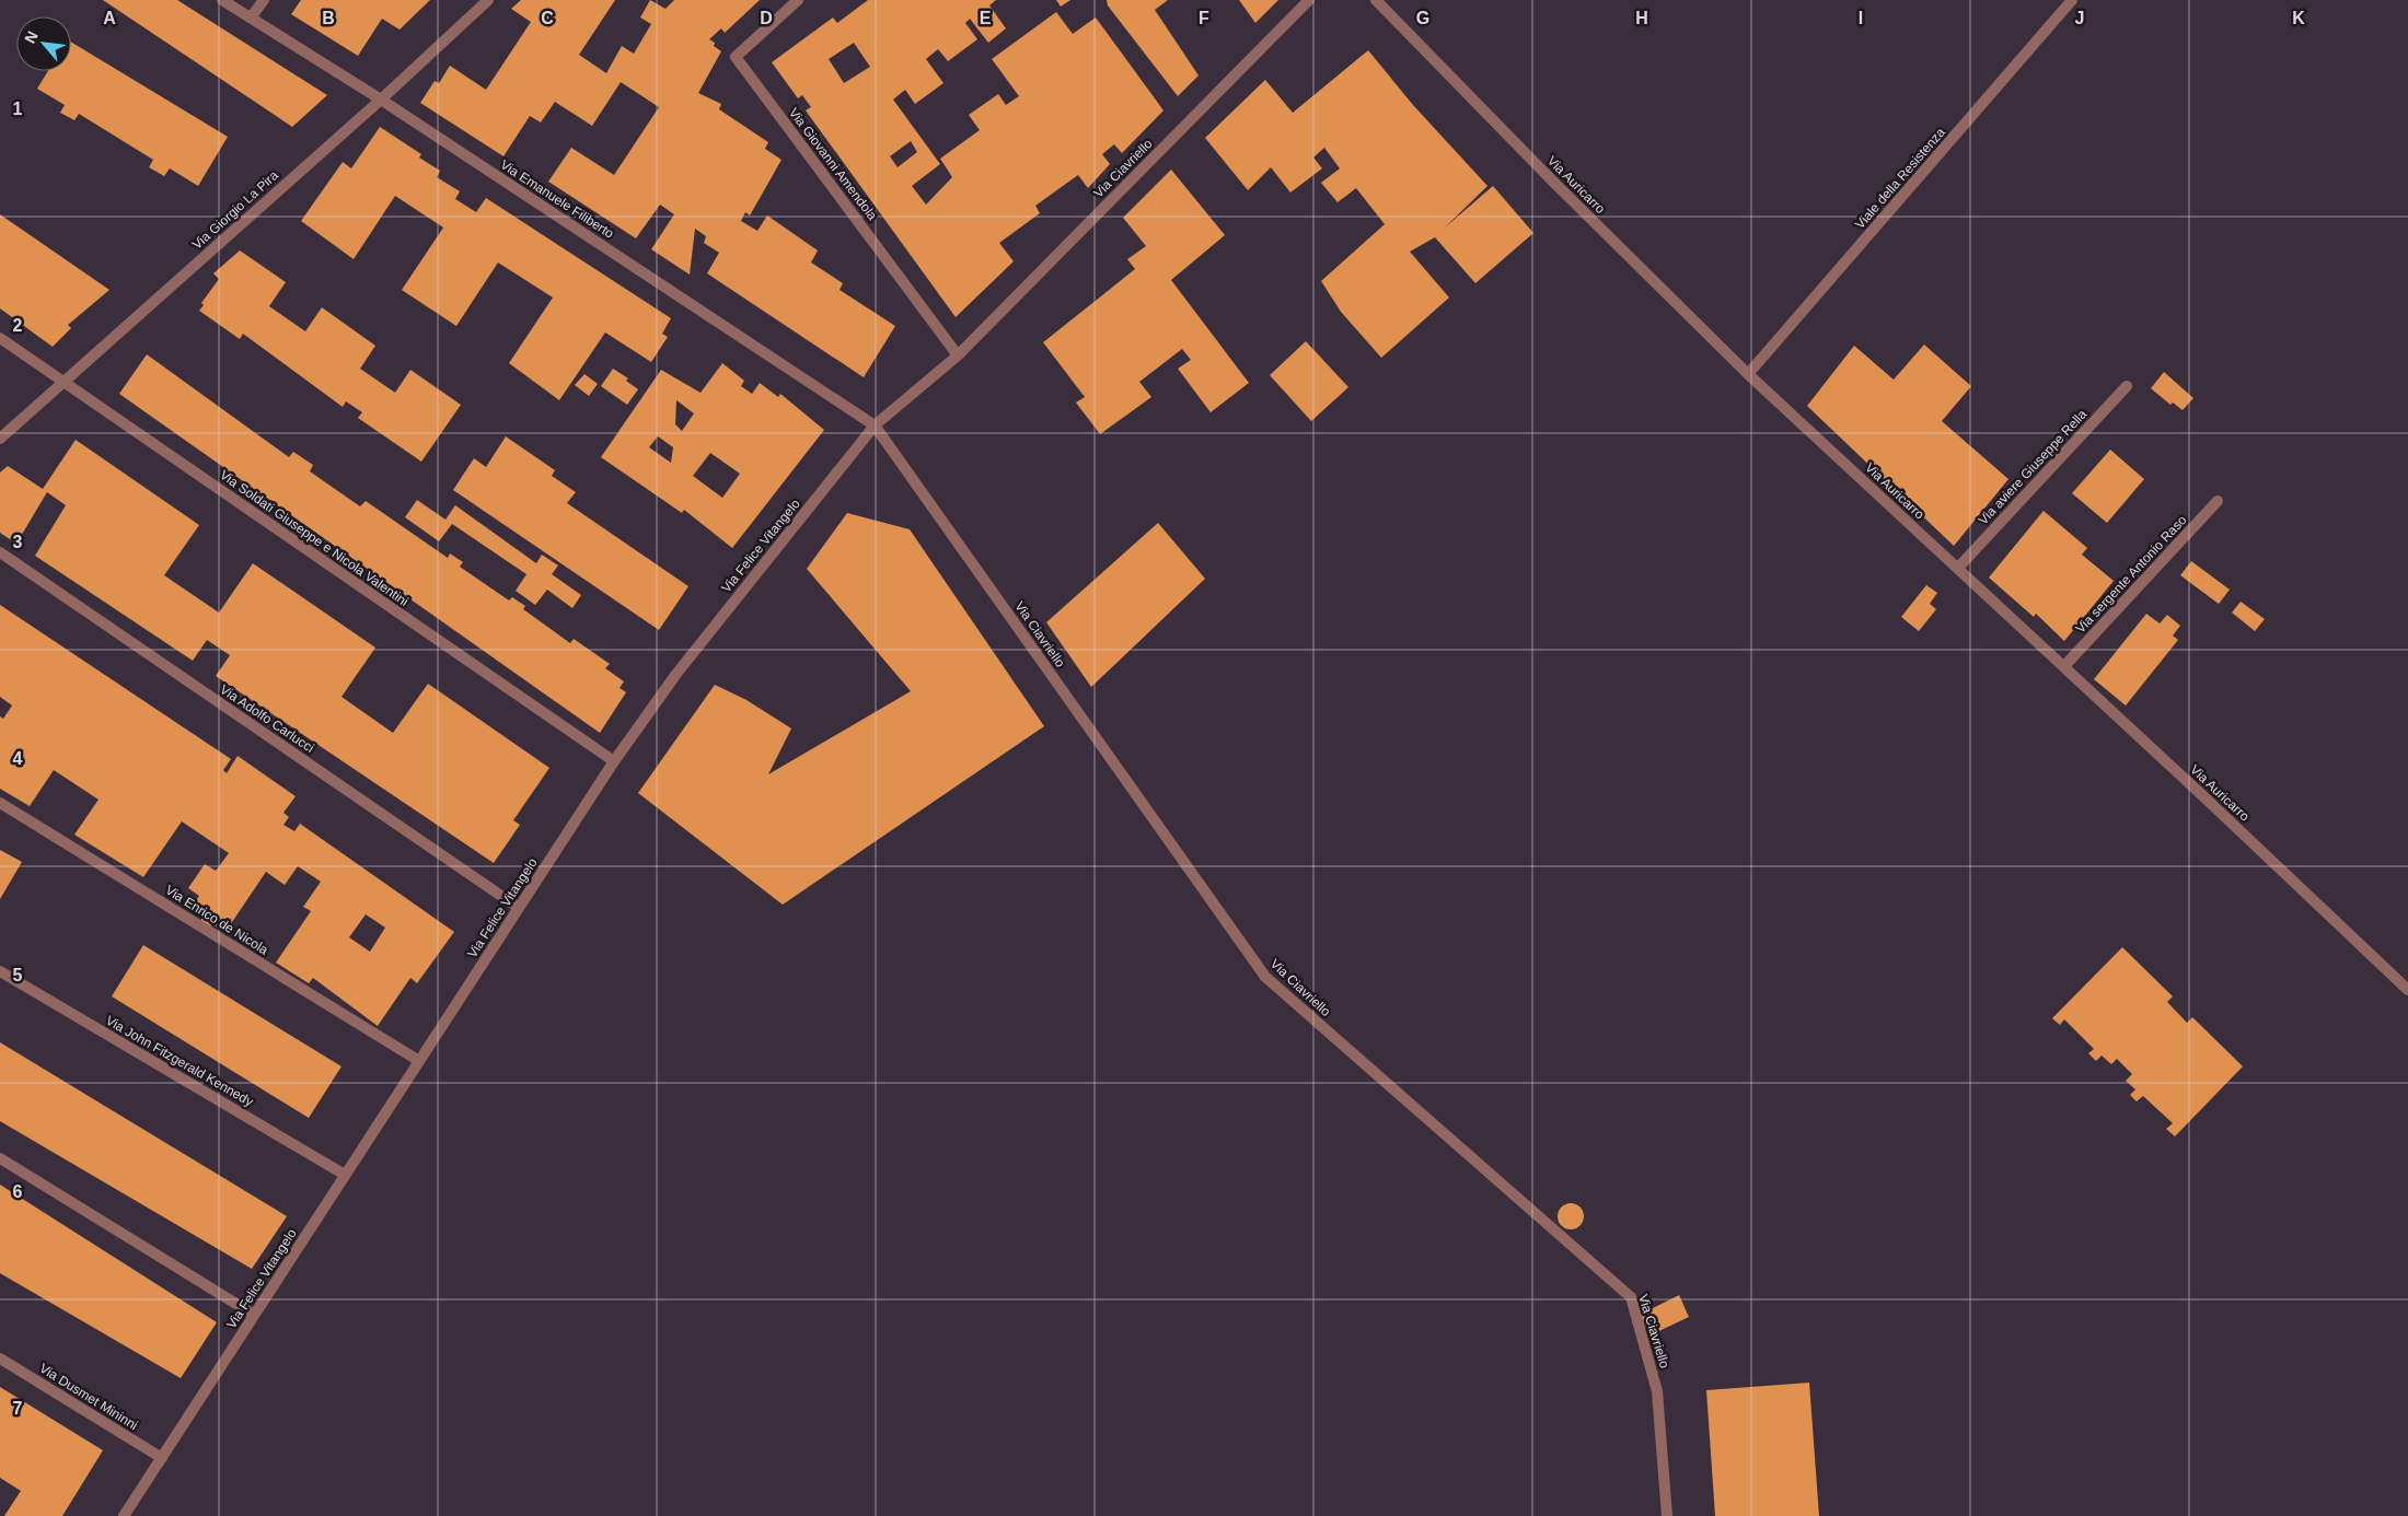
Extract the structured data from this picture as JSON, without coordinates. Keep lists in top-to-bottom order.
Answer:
{
  "streets": {
    "street": [
      "Via Giovanni Amendola",
      "Via Ciavriello",
      "Viale della Resistenza",
      "Via Auricarro",
      "Via Emanuele Filiberto",
      "Via Giorgio La Pira",
      "Via aviere Giuseppe Rella",
      "Via Soldati Giuseppe e Nicola Valentini",
      "Via Felice Vitangelo",
      "Via sergente Antonio Raso",
      "Via Adolfo Carlucci",
      "Via Enrico de Nicola",
      "Via John Fitzgerald Kennedy",
      "Via Dusmet Mininni"
    ]
  },
  "crossings": [
    ["Via Giovanni Amendola", "Via Ciavriello"],
    ["Via Giovanni Amendola", "Via Felice Vitangelo"],
    ["Via Ciavriello", "Via Emanuele Filiberto"],
    ["Via Ciavriello", "Via Felice Vitangelo"],
    ["Viale della Resistenza", "Via Auricarro"],
    ["Via Auricarro", "Via aviere Giuseppe Rella"],
    ["Via Auricarro", "Via sergente Antonio Raso"],
    ["Via Emanuele Filiberto", "Via Giorgio La Pira"],
    ["Via Emanuele Filiberto", "Via Felice Vitangelo"],
    ["Via Giorgio La Pira", "Via Soldati Giuseppe e Nicola Valentini"],
    ["Via Soldati Giuseppe e Nicola Valentini", "Via Felice Vitangelo"],
    ["Via Felice Vitangelo", "Via Adolfo Carlucci"],
    ["Via Felice Vitangelo", "Via Enrico de Nicola"],
    ["Via Felice Vitangelo", "Via John Fitzgerald Kennedy"],
    ["Via Felice Vitangelo", "Via Dusmet Mininni"]
  ],
  "north": "top left",
  "grid": {
    "columns": [
      "A",
      "B",
      "C",
      "D",
      "E",
      "F",
      "G",
      "H",
      "I",
      "J",
      "K"
    ],
    "rows": [
      "1",
      "2",
      "3",
      "4",
      "5",
      "6",
      "7"
    ]
  }
}
